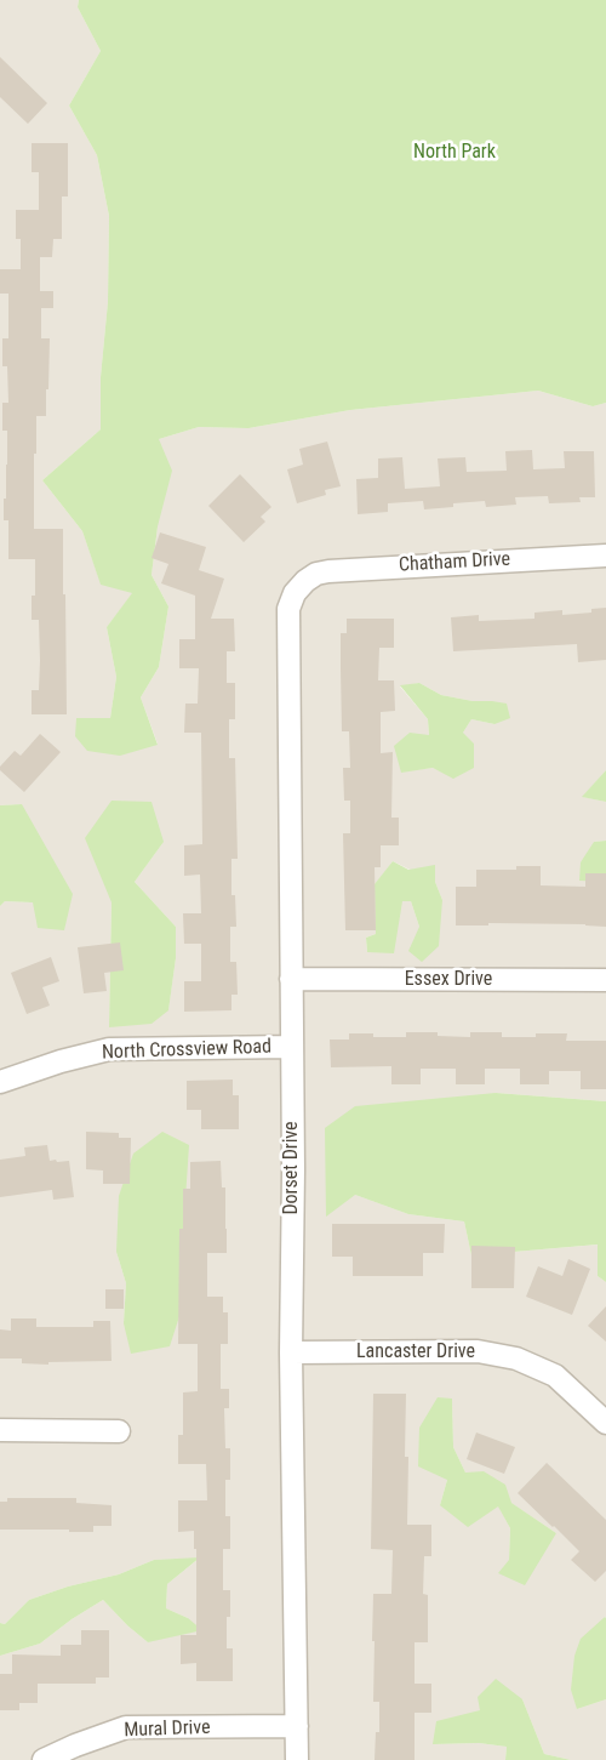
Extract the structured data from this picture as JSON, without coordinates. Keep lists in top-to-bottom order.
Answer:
{
  "streets": {
    "street": [
      "Chatham Drive",
      "Essex Drive",
      "North Crossview Road",
      "Dorset Drive",
      "Lancaster Drive",
      "Mural Drive"
    ]
  },
  "crossings": [
    ["Chatham Drive", "Dorset Drive"],
    ["Essex Drive", "Dorset Drive"],
    ["North Crossview Road", "Dorset Drive"],
    ["Dorset Drive", "Lancaster Drive"],
    ["Dorset Drive", "Mural Drive"]
  ],
  "parks": ["North Park"]
}
